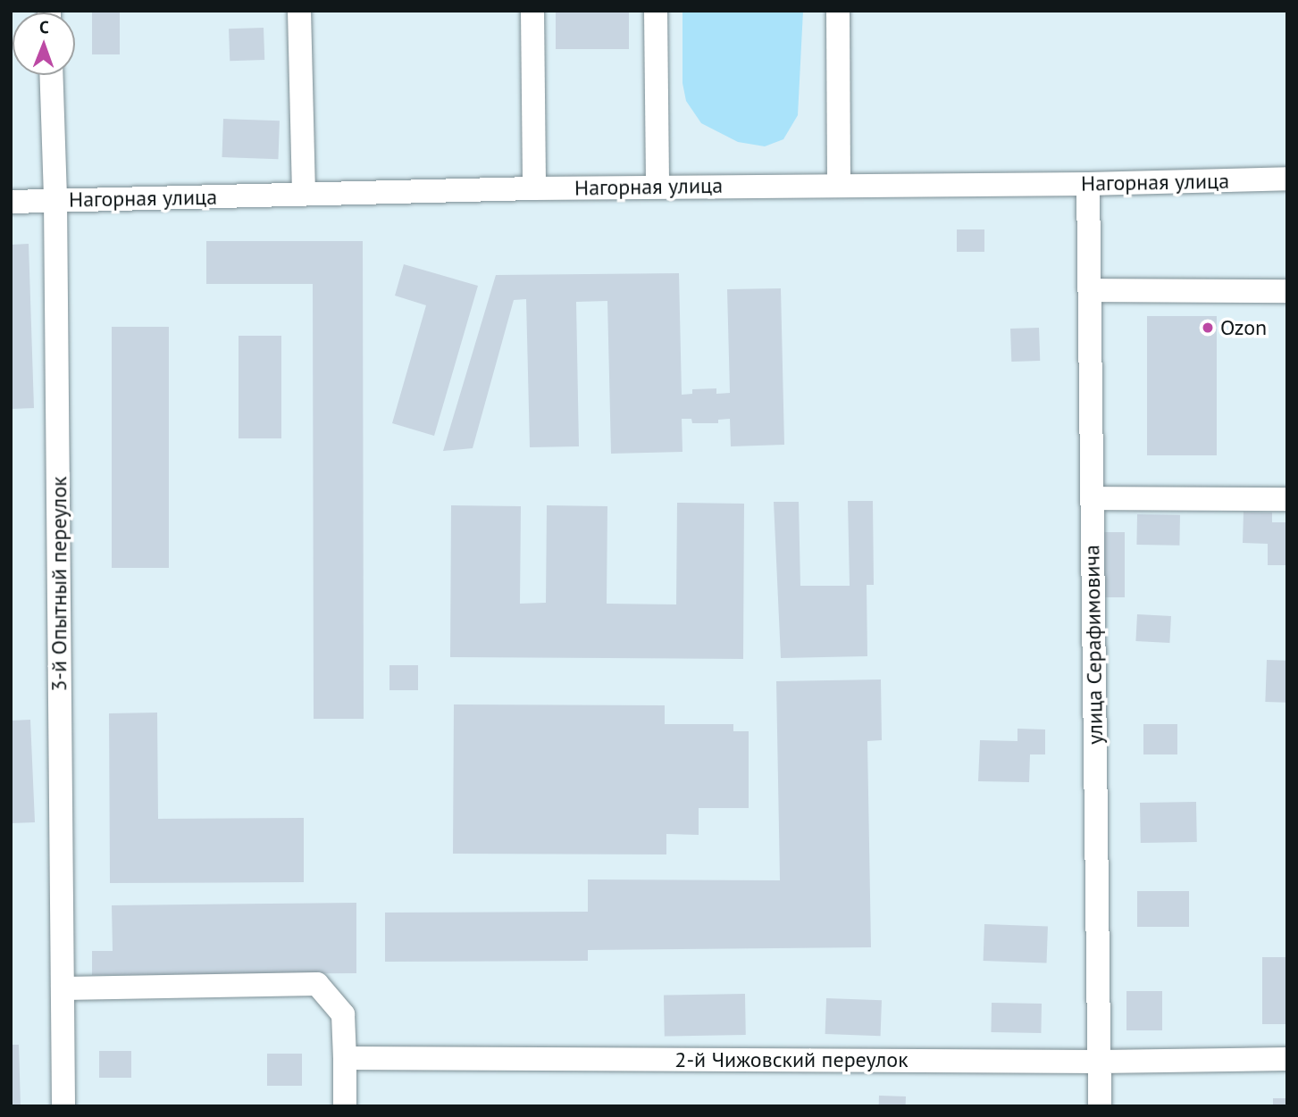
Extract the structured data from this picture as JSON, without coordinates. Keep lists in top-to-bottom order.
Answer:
{
  "streets": {
    "street": [
      "Нагорная улица",
      "3-й Опытный переулок",
      "улица Серафимовича",
      "2-й Чижовский переулок"
    ]
  },
  "crossings": [
    ["Нагорная улица", "3-й Опытный переулок"],
    ["Нагорная улица", "улица Серафимовича"],
    ["улица Серафимовича", "2-й Чижовский переулок"]
  ],
  "places": ["Ozon"],
  "north": "top"
}
